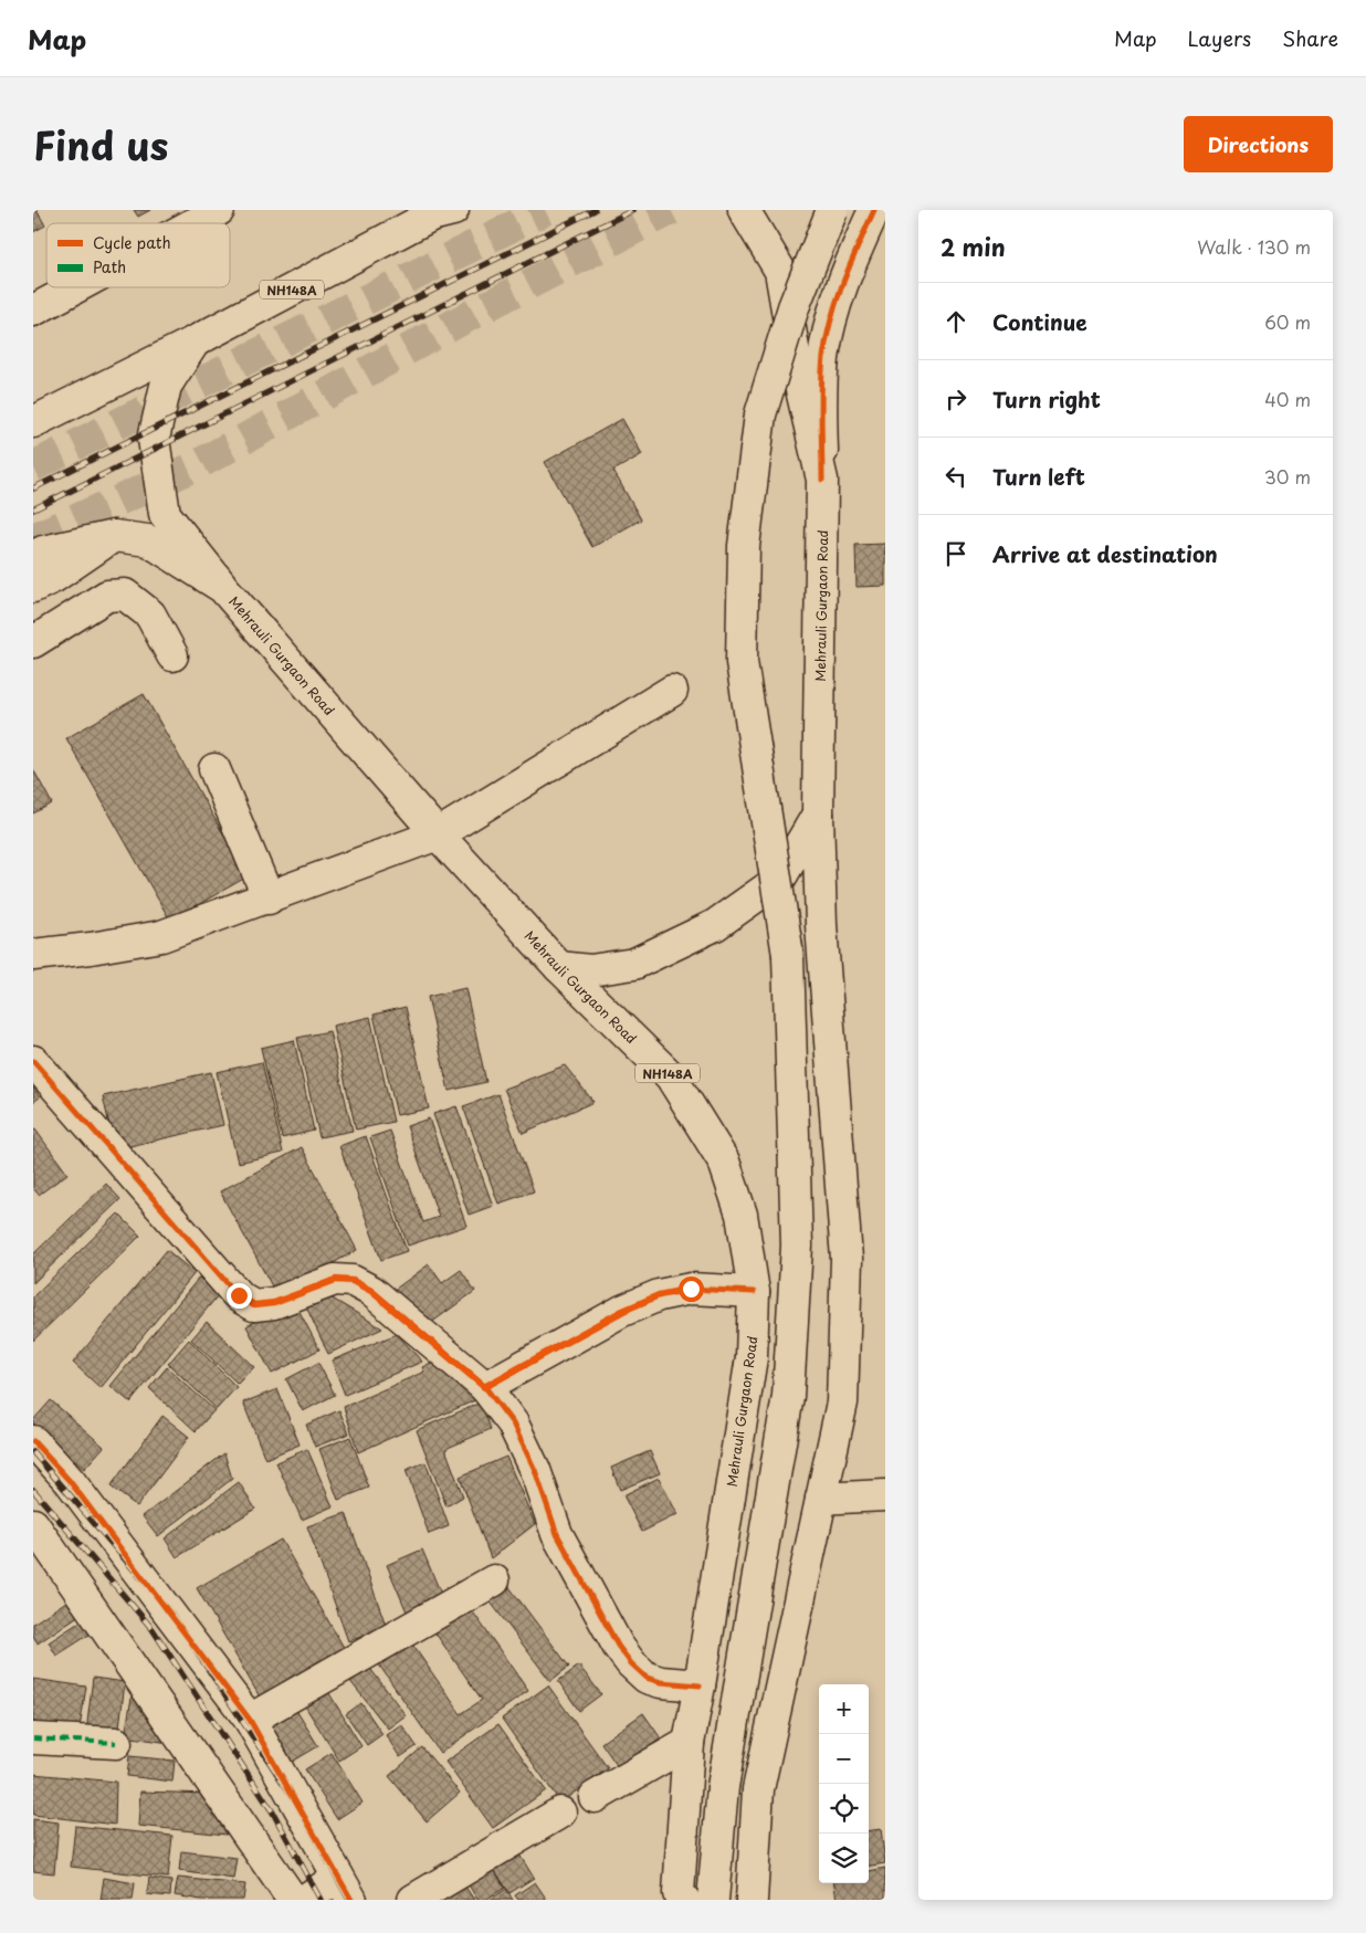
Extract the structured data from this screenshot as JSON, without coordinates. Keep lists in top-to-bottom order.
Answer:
{
  "streets": {
    "main road": ["NH148A", "Mehrauli Gurgaon Road"]
  },
  "legend": ["Cycle path", "Path"],
  "page": {
    "header": "Map",
    "nav": ["Map", "Layers", "Share"],
    "title": "Find us",
    "buttons": "Directions",
    "heading": ["2 min", "Walk · 130 m"],
    "list": [
      ["Continue", "60 m"],
      ["Turn right", "40 m"],
      ["Turn left", "30 m"],
      "Arrive at destination"
    ],
    "map_buttons": ["+", "−"]
  }
}
